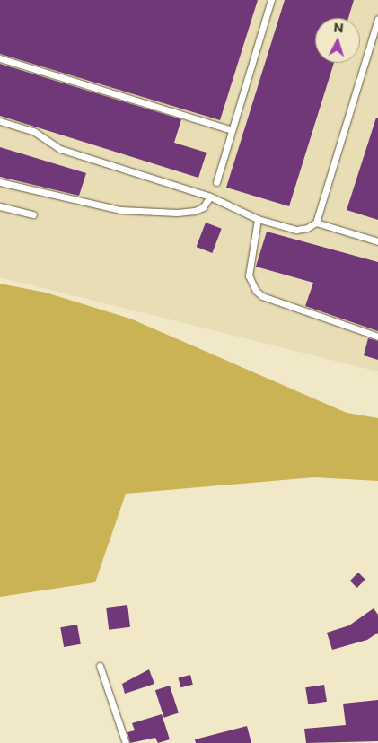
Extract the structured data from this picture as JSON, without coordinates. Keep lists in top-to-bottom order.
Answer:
{
  "north": "top"
}
